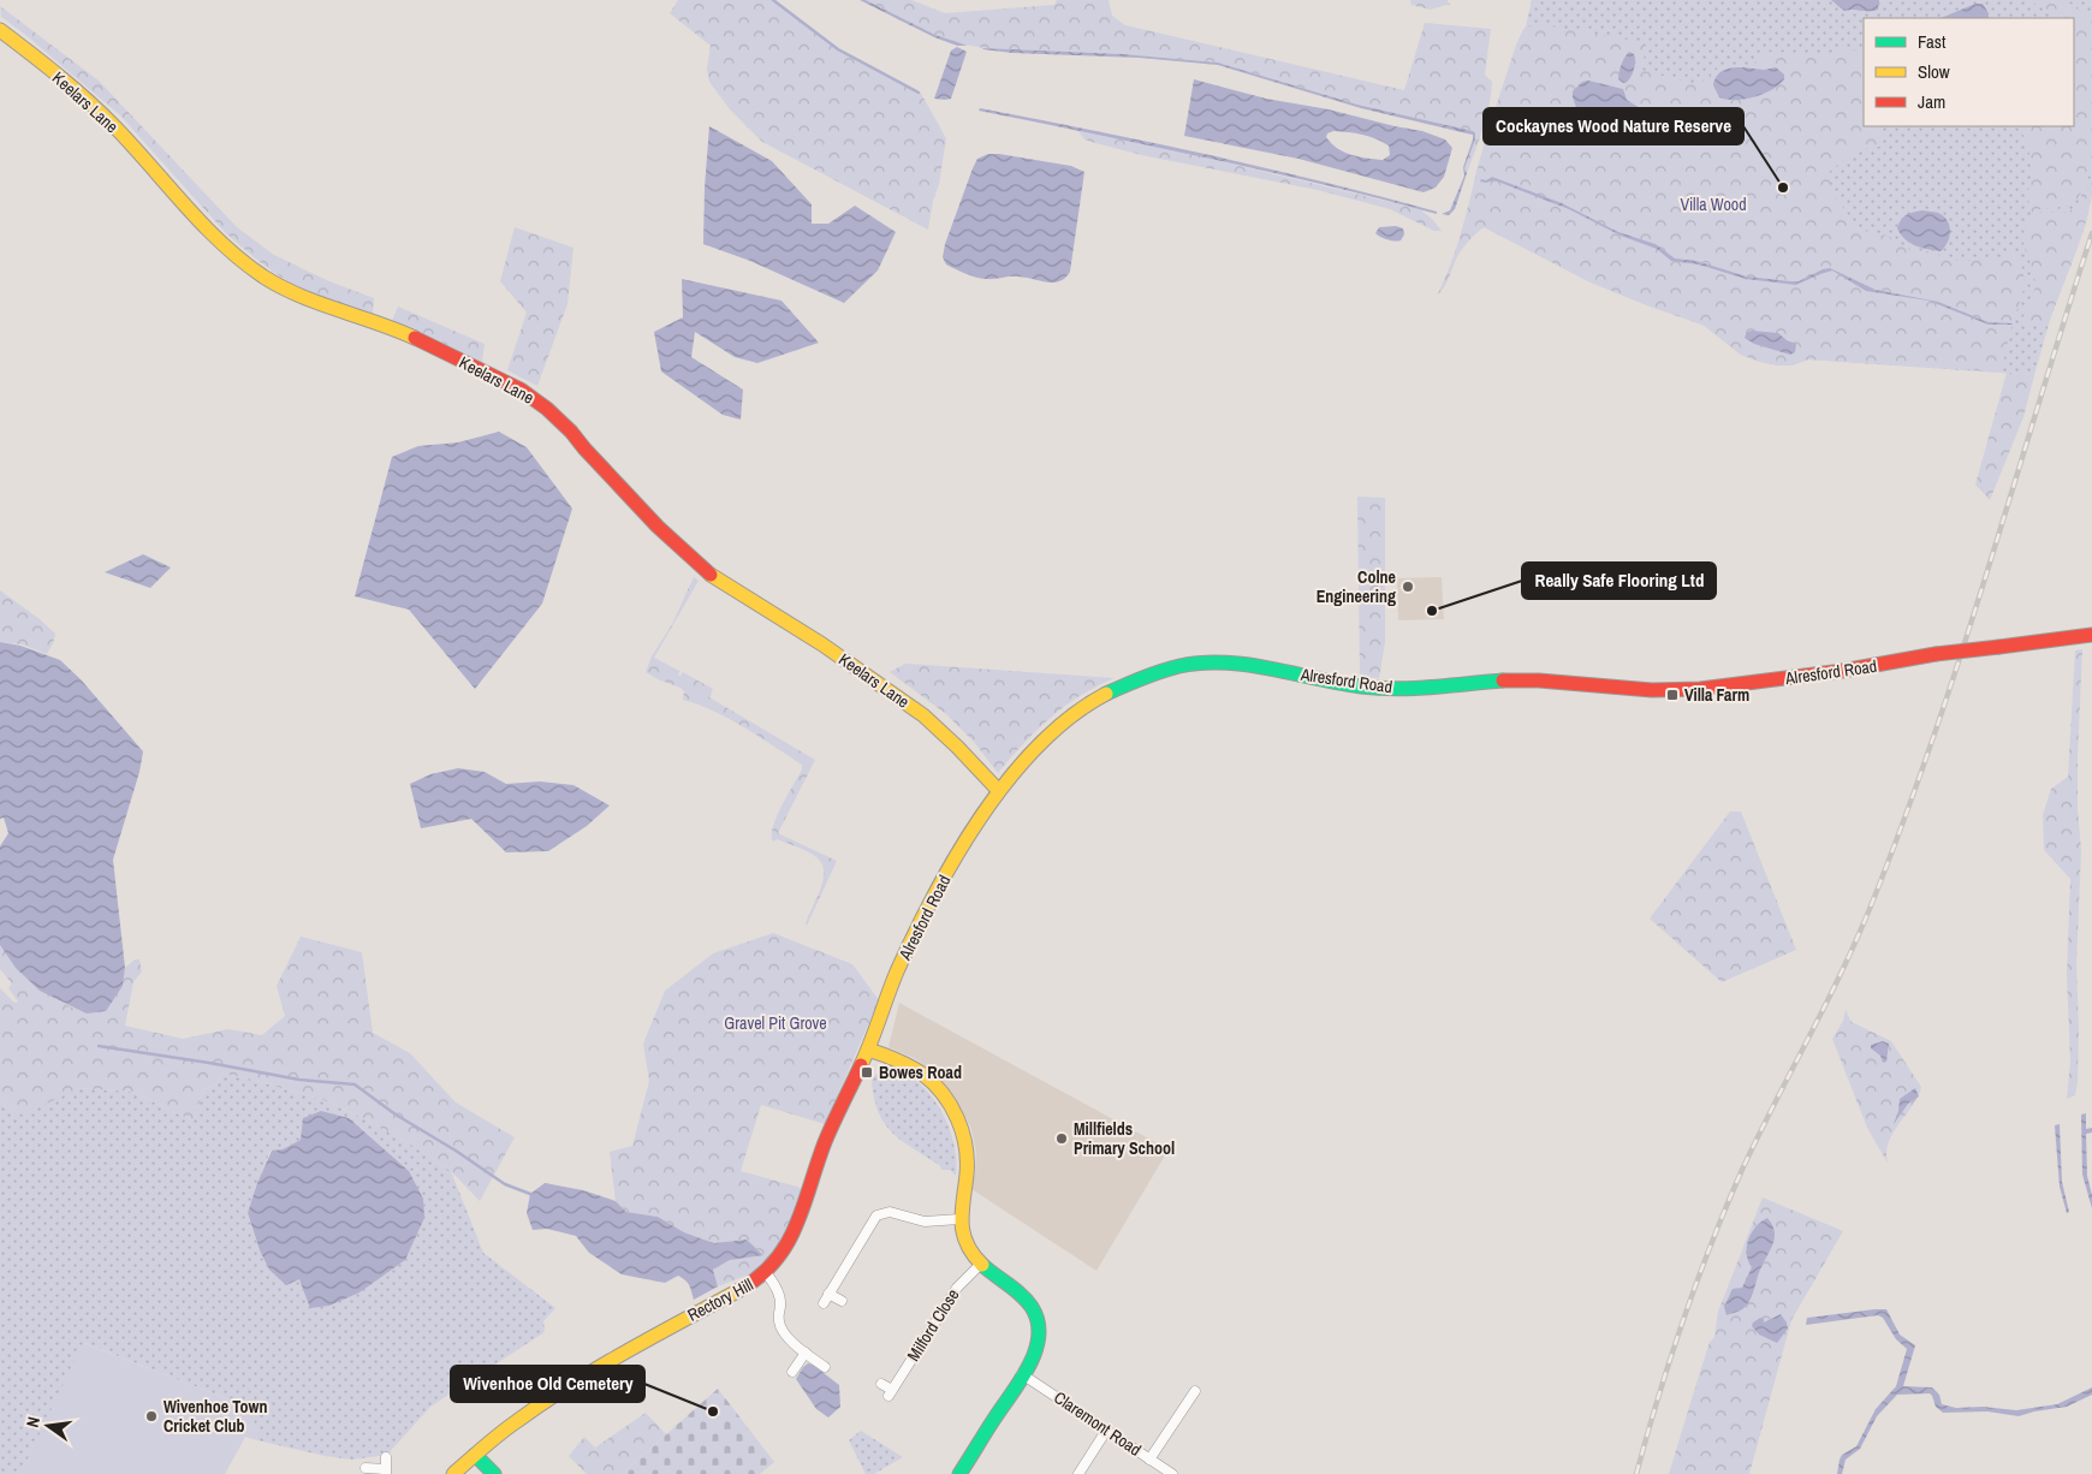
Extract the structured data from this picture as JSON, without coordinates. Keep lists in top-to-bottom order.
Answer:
{
  "streets": {
    "street": [
      "Keelars Lane",
      "Alresford Road",
      "Rectory Hill",
      "Milford Close",
      "Claremont Road"
    ]
  },
  "crossings": [
    ["Keelars Lane", "Alresford Road"],
    ["Alresford Road", "Rectory Hill"]
  ],
  "parks": ["Villa Wood", "Gravel Pit Grove"],
  "places": {
    "other": [
      "Cockaynes Wood Nature Reserve",
      "Colne Engineering",
      "Really Safe Flooring Ltd",
      "Millfields Primary School",
      "Wivenhoe Old Cemetery",
      "Wivenhoe Town Cricket Club"
    ],
    "transit": ["Villa Farm", "Bowes Road"]
  },
  "legend": ["Fast", "Slow", "Jam"],
  "north": "left"
}
